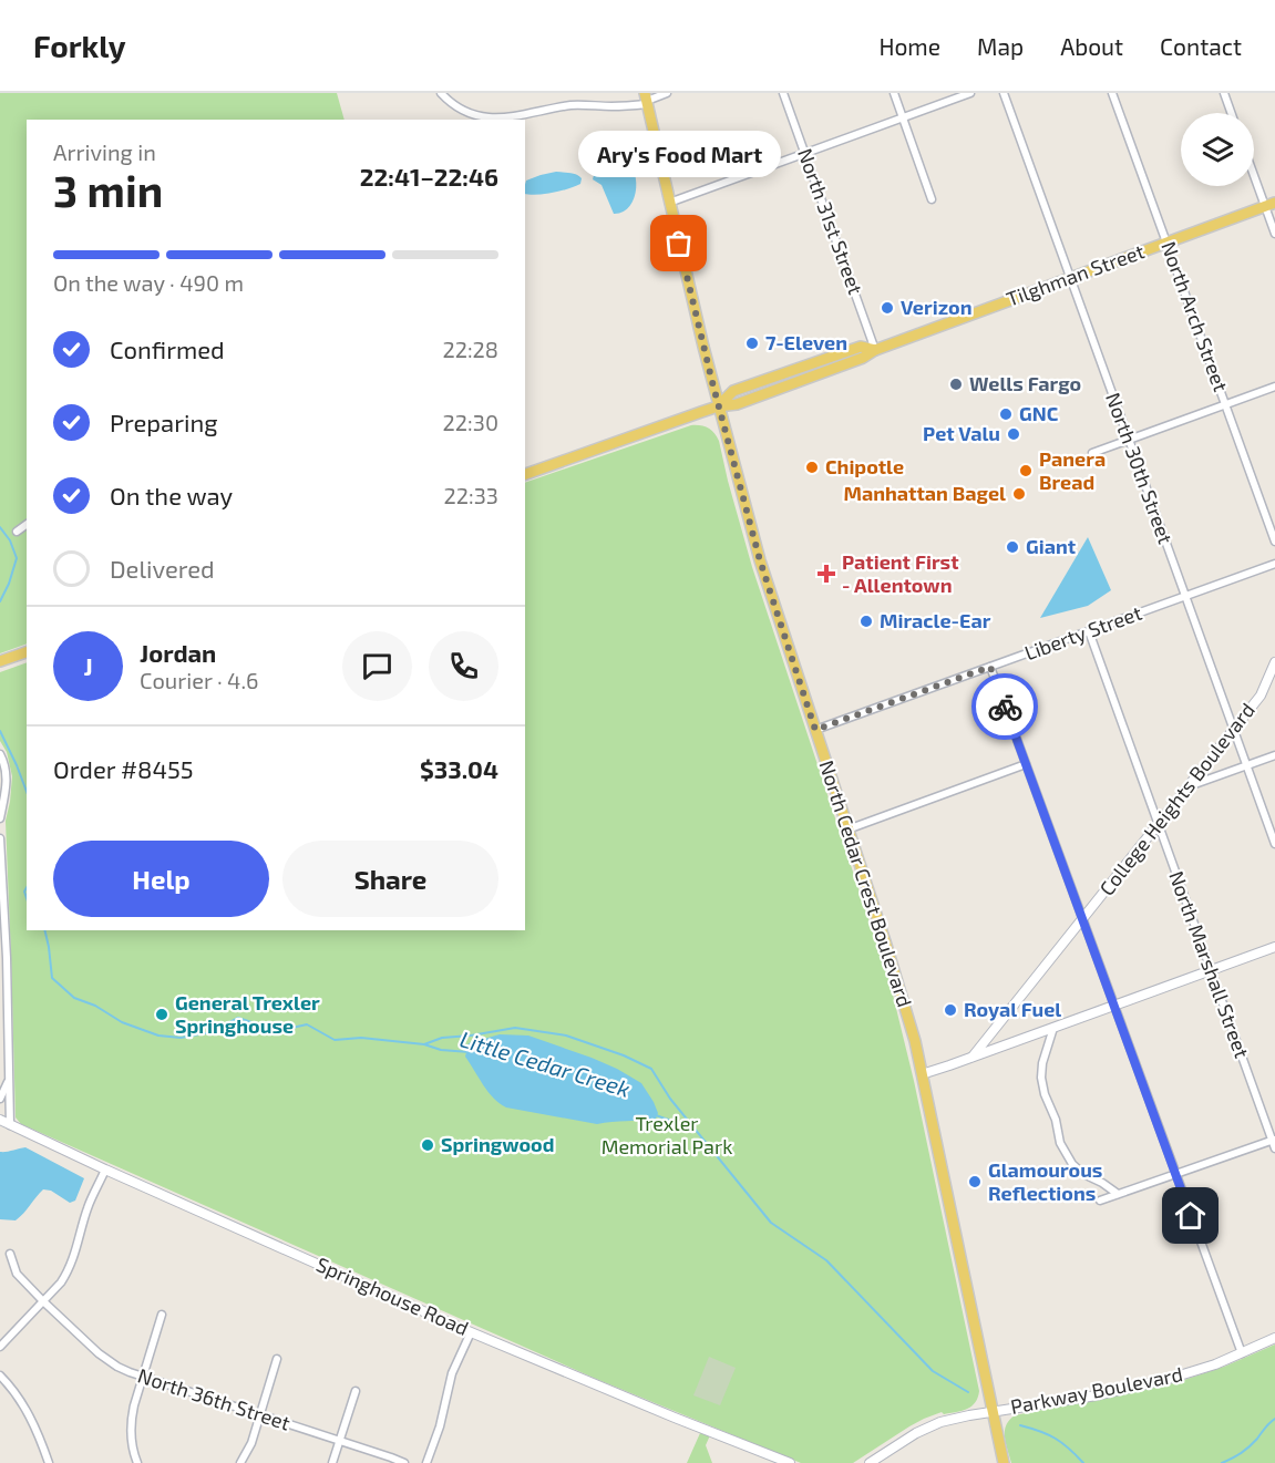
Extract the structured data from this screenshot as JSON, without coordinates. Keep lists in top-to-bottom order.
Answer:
{
  "streets": {
    "main road": ["Tilghman Street", "North Cedar Crest Boulevard"],
    "street": [
      "North 31st Street",
      "North Arch Street",
      "North 30th Street",
      "Liberty Street",
      "College Heights Boulevard",
      "North Marshall Street",
      "Springhouse Road",
      "Parkway Boulevard",
      "North 36th Street"
    ]
  },
  "crossings": [
    ["North 31st Street", "Tilghman Street"],
    ["Tilghman Street", "North Arch Street"],
    ["Tilghman Street", "North 30th Street"],
    ["Tilghman Street", "North Cedar Crest Boulevard"],
    ["North 30th Street", "Liberty Street"],
    ["North 30th Street", "College Heights Boulevard"],
    ["Liberty Street", "North Cedar Crest Boulevard"],
    ["Liberty Street", "North Marshall Street"],
    ["College Heights Boulevard", "North Marshall Street"],
    ["North Cedar Crest Boulevard", "Parkway Boulevard"]
  ],
  "water": ["Little Cedar Creek"],
  "parks": ["Trexler Memorial Park"],
  "places": {
    "other": [
      "Ary's Food Mart",
      "Verizon",
      "7-Eleven",
      "Wells Fargo",
      "GNC",
      "Pet Valu",
      "Chipotle",
      "Panera Bread",
      "Manhattan Bagel",
      "Giant",
      "Miracle-Ear",
      "Royal Fuel",
      "General Trexler Springhouse",
      "Springwood",
      "Glamourous Reflections"
    ],
    "health": ["Patient First - Allentown"]
  },
  "page": {
    "header": "Forkly",
    "nav": [
      "Home",
      "Map",
      "About",
      "Contact"
    ],
    "heading": ["3 min", "Arriving in", "22:41–22:46"],
    "panel": [
      "Jordan",
      "Courier · 4.6",
      "Order #8455",
      "$33.04"
    ],
    "bubble": "Ary's Food Mart",
    "bar": "On the way · 490 m",
    "list": [
      ["Confirmed", "22:28"],
      ["Preparing", "22:30"],
      ["On the way", "22:33"],
      "Delivered"
    ],
    "round": "J",
    "buttons": ["Help", "Share"]
  }
}
